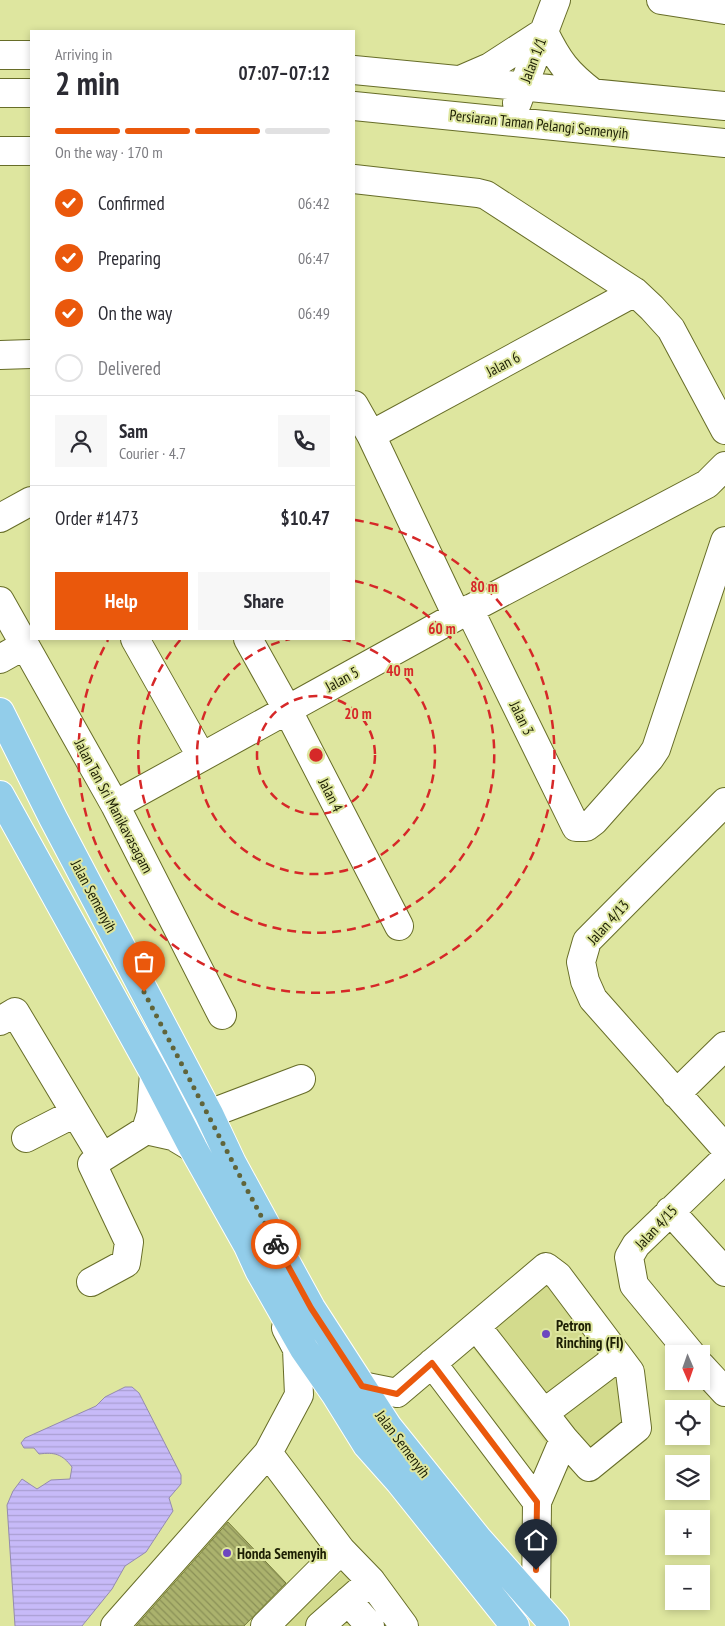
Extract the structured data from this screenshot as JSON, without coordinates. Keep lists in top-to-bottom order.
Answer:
{
  "streets": {
    "main road": ["Jalan Semenyih"],
    "street": [
      "Jalan 1/1",
      "Persiaran Taman Pelangi Semenyih",
      "Jalan 6",
      "Jalan 5",
      "Jalan 3",
      "Jalan 4",
      "Jalan Tan Sri Manikavasagam",
      "Jalan 4/13",
      "Jalan 4/15"
    ]
  },
  "crossings": [
    ["Jalan 1/1", "Persiaran Taman Pelangi Semenyih"],
    ["Jalan 6", "Jalan 3"],
    ["Jalan 5", "Jalan 3"],
    ["Jalan 5", "Jalan 4"],
    ["Jalan 5", "Jalan Tan Sri Manikavasagam"]
  ],
  "places": ["Petron Rinching (FI)", "Honda Semenyih"],
  "north": "bottom",
  "page": {
    "heading": ["2 min", "Arriving in", "07:07–07:12"],
    "panel": [
      "Sam",
      "Courier · 4.7",
      "Order #1473",
      "$10.47"
    ],
    "bar": "On the way · 170 m",
    "list": [
      ["Confirmed", "06:42"],
      ["Preparing", "06:47"],
      ["On the way", "06:49"],
      "Delivered"
    ],
    "buttons": ["Help", "Share"],
    "map_buttons": ["+", "−"]
  },
  "rings": [
    "80 m",
    "60 m",
    "40 m",
    "20 m"
  ]
}
